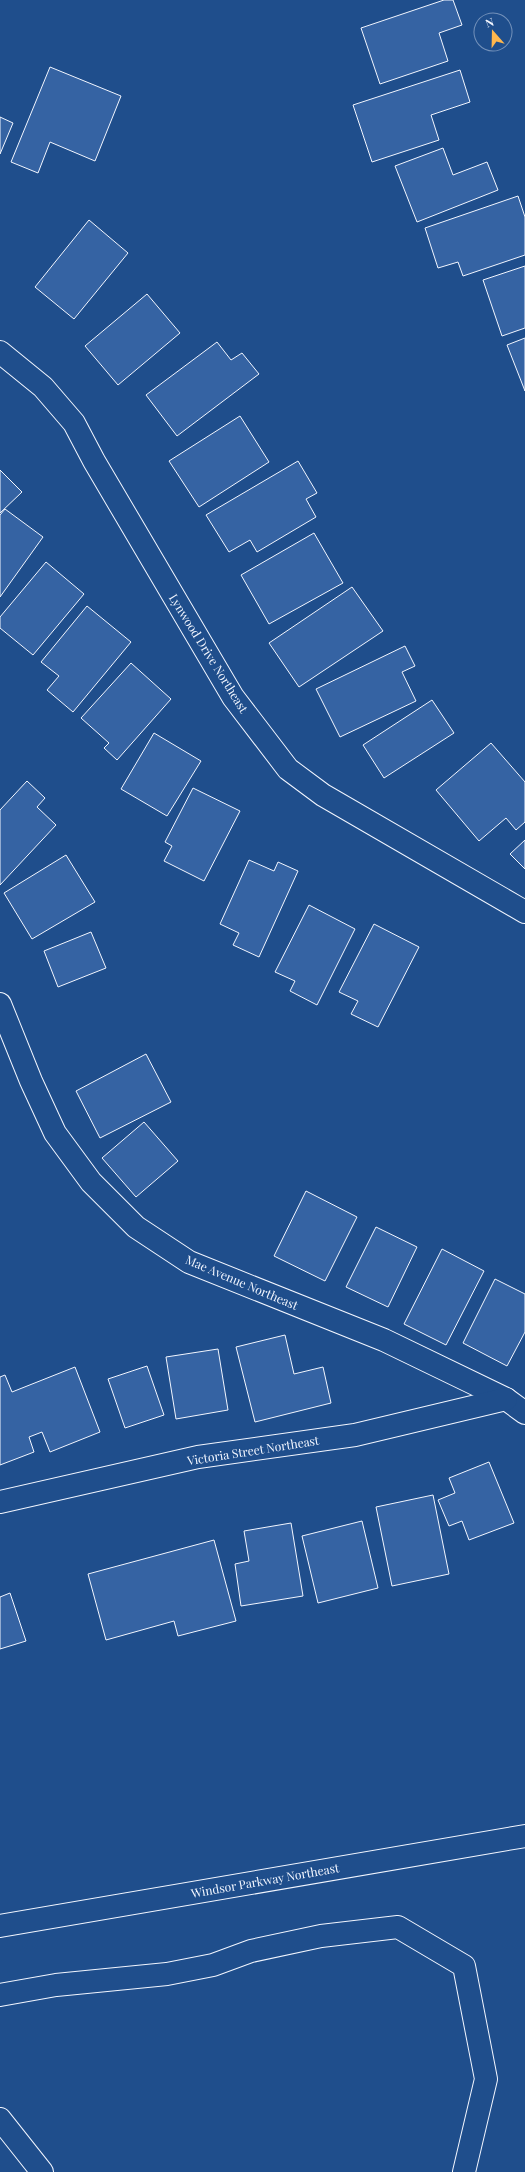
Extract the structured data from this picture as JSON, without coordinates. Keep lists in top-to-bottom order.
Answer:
{
  "streets": {
    "street": [
      "Lynwood Drive Northeast",
      "Mae Avenue Northeast",
      "Victoria Street Northeast",
      "Windsor Parkway Northeast"
    ]
  },
  "crossings": [
    ["Mae Avenue Northeast", "Victoria Street Northeast"]
  ],
  "north": "top"
}
